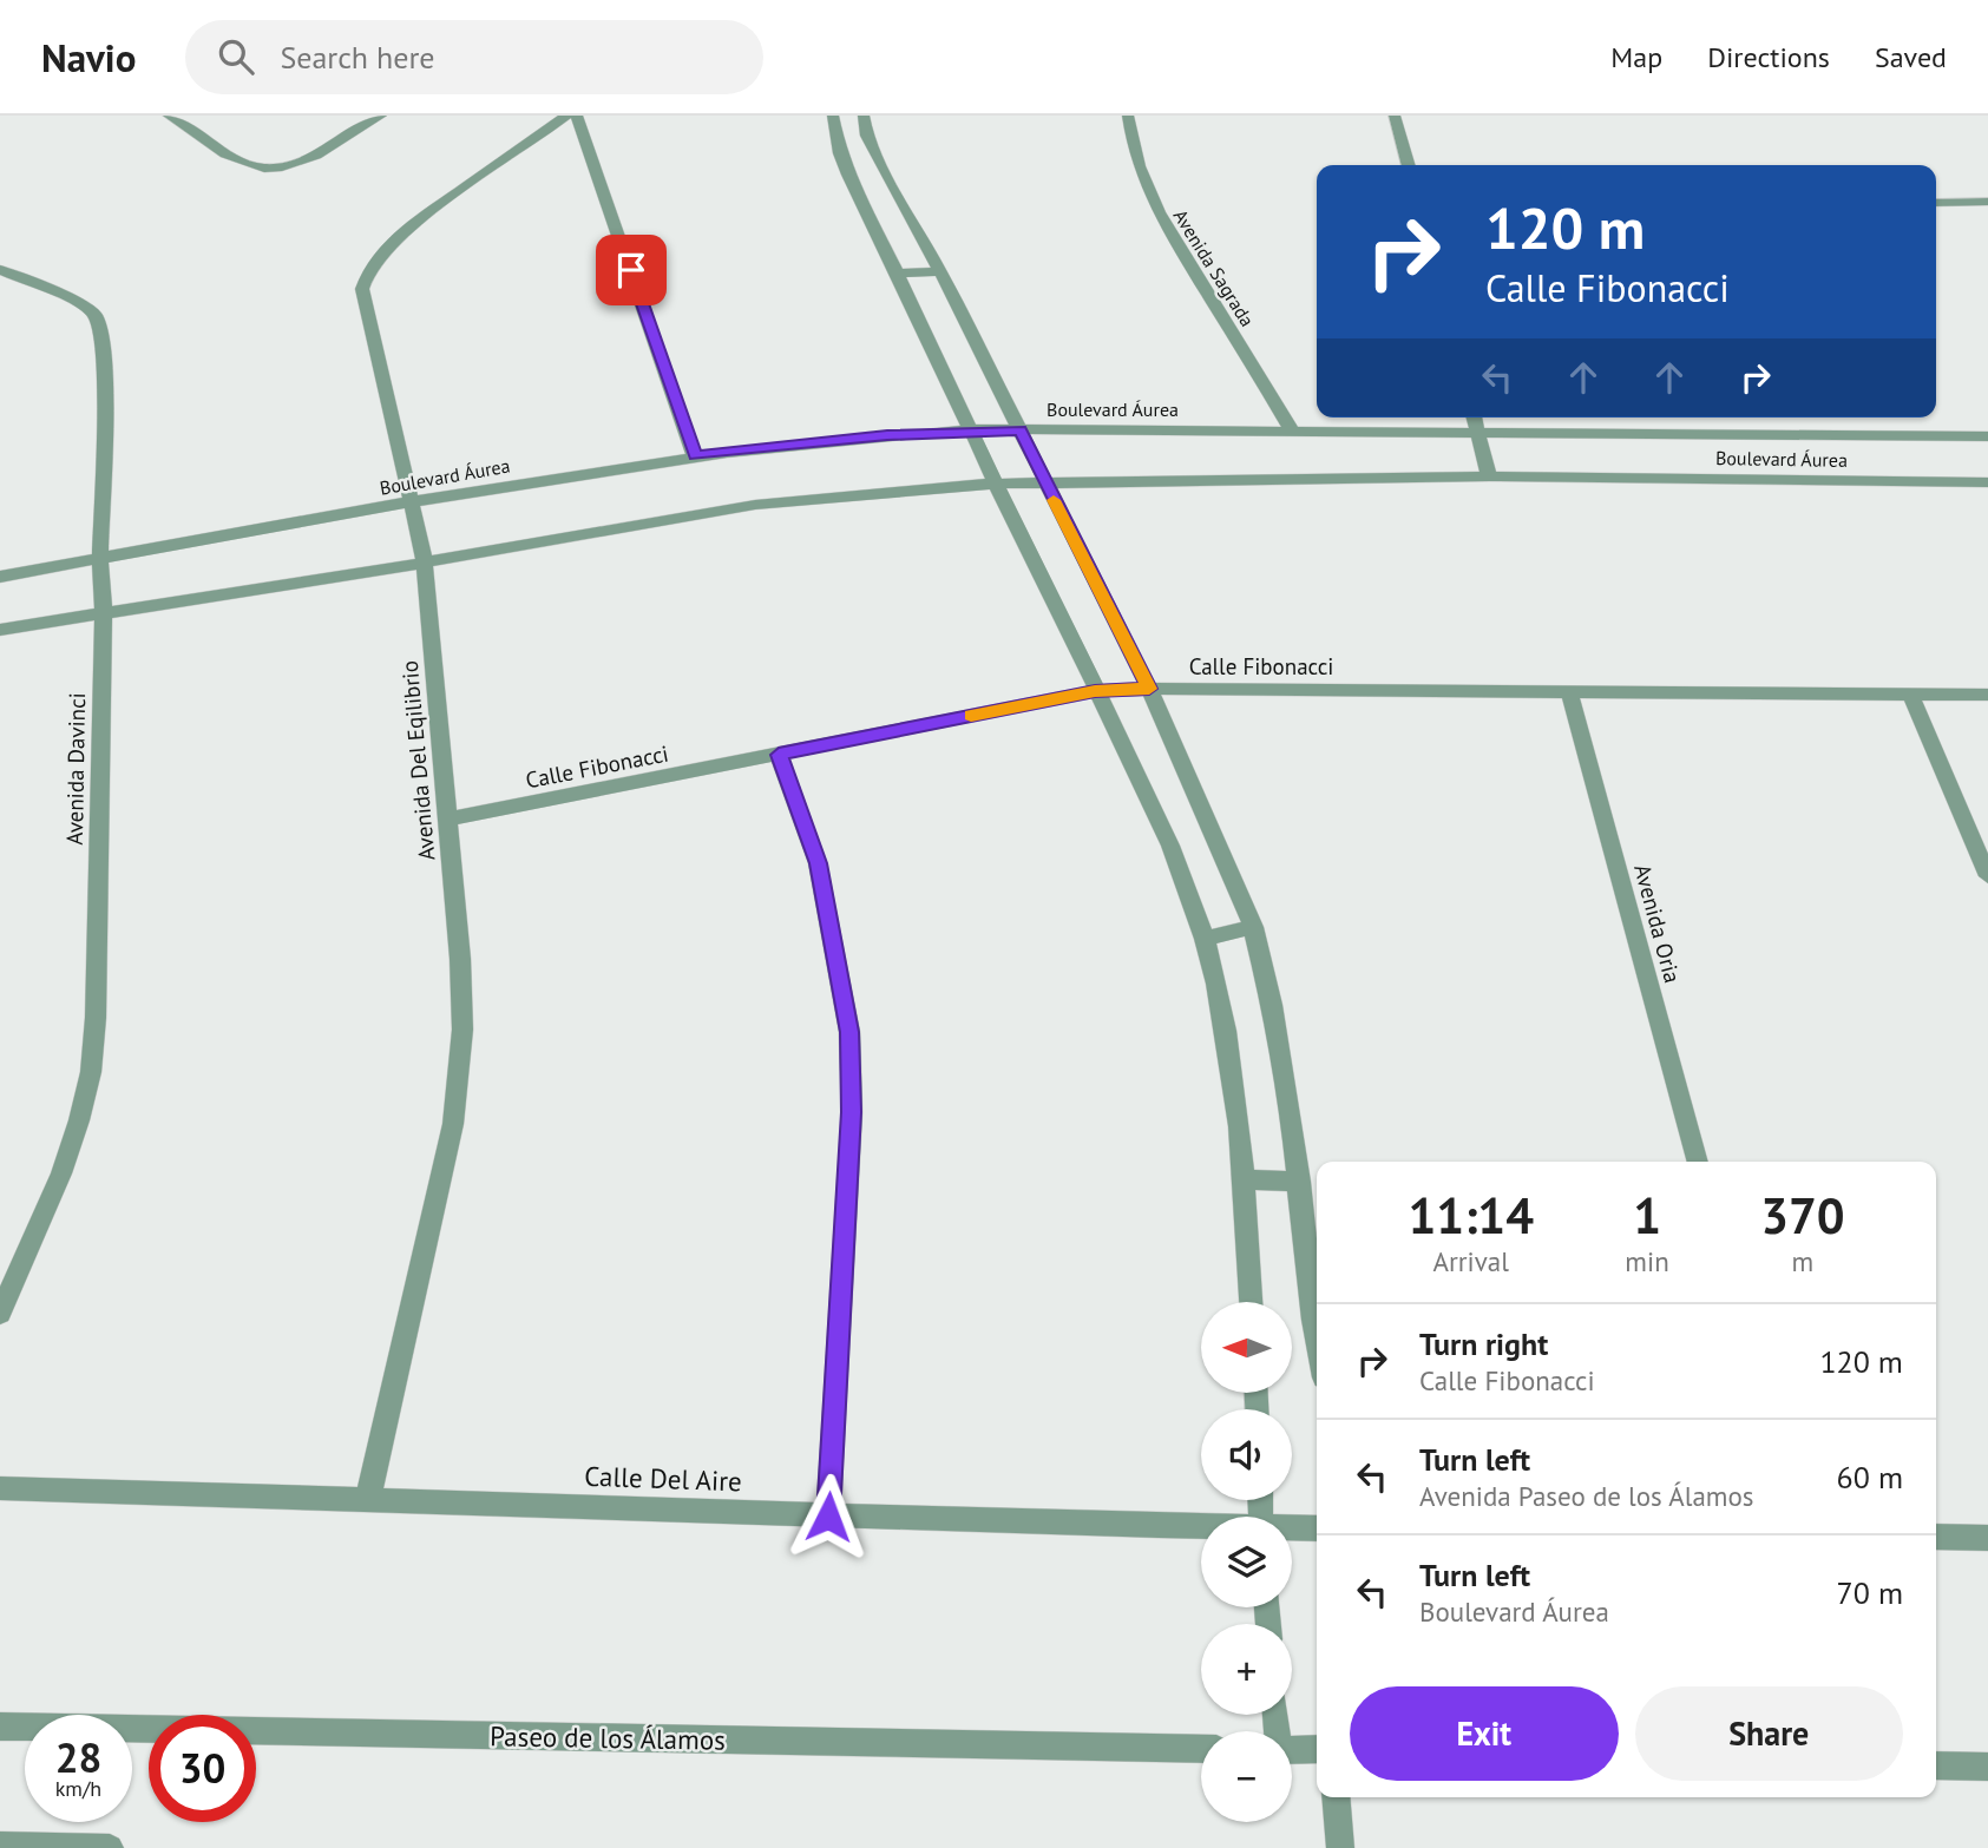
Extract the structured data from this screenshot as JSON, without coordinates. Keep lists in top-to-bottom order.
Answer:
{
  "streets": {
    "street": [
      "Avenida Sagrada",
      "Boulevard Áurea",
      "Calle Fibonacci",
      "Avenida Del Eqilibrio",
      "Avenida Davinci",
      "Avenida Oria",
      "Calle Del Aire",
      "Paseo de los Álamos"
    ]
  },
  "crossings": [
    ["Avenida Sagrada", "Boulevard Áurea"],
    ["Boulevard Áurea", "Avenida Del Eqilibrio"],
    ["Boulevard Áurea", "Avenida Davinci"],
    ["Calle Fibonacci", "Avenida Del Eqilibrio"],
    ["Calle Fibonacci", "Avenida Oria"],
    ["Avenida Del Eqilibrio", "Calle Del Aire"]
  ],
  "north": "left",
  "page": {
    "header": "Navio",
    "search": "Search here",
    "nav": ["Map", "Directions", "Saved"],
    "turn": ["120 m", "Calle Fibonacci"],
    "eta": [
      "11:14",
      "Arrival",
      "1",
      "min",
      "370",
      "m"
    ],
    "map_buttons": ["+", "−"],
    "list": [
      {
        "name": "Turn right",
        "note": "Calle Fibonacci",
        "value": "120 m"
      },
      {
        "name": "Turn left",
        "note": "Avenida Paseo de los Álamos",
        "value": "60 m"
      },
      {
        "name": "Turn left",
        "note": "Boulevard Áurea",
        "value": "70 m"
      }
    ],
    "buttons": ["Exit", "Share"],
    "speed": "28 km/h",
    "limit": "30"
  }
}
